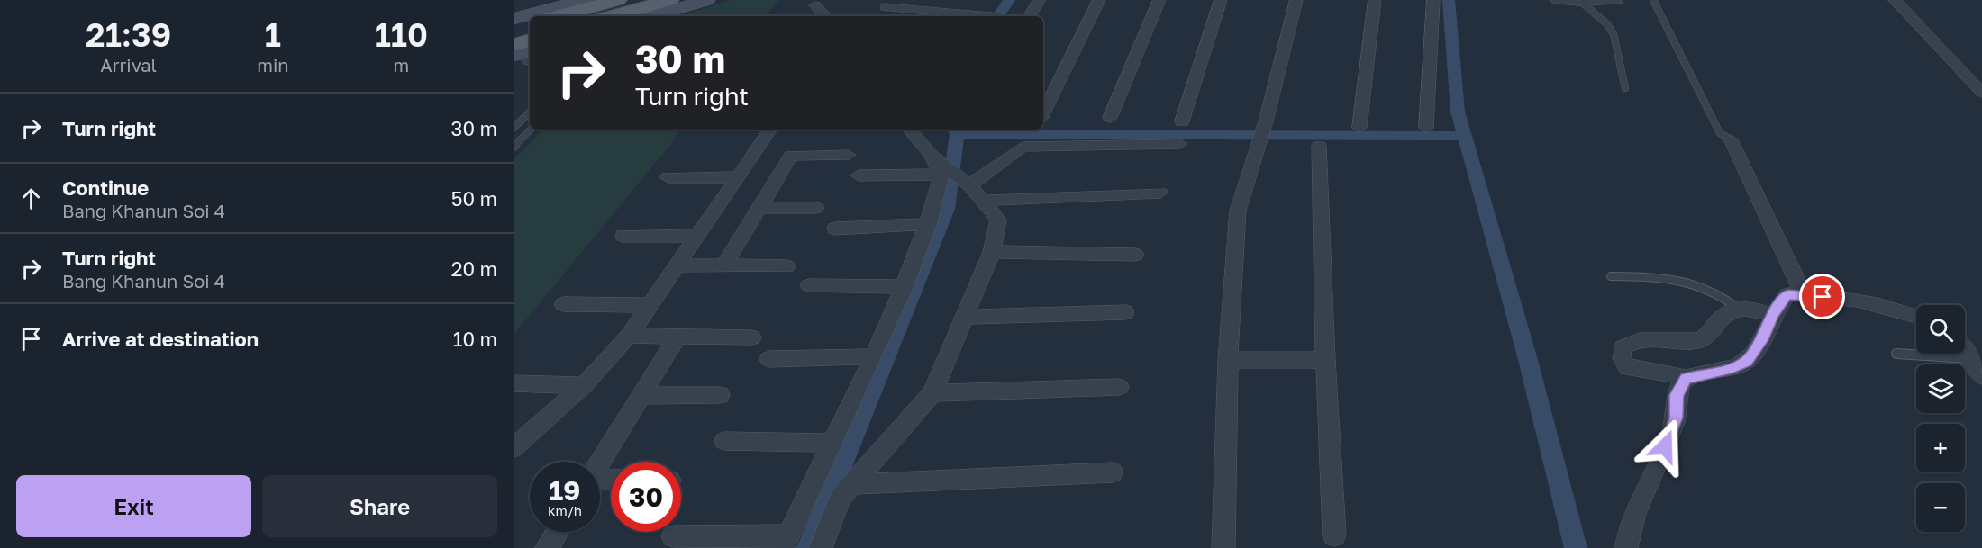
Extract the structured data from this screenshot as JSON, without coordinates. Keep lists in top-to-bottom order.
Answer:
{
  "page": {
    "eta": [
      "21:39",
      "Arrival",
      "1",
      "min",
      "110",
      "m"
    ],
    "turn": ["30 m", "Turn right"],
    "list": [
      {
        "name": "Turn right",
        "value": "30 m"
      },
      {
        "name": "Continue",
        "note": "Bang Khanun Soi 4",
        "value": "50 m"
      },
      {
        "name": "Turn right",
        "note": "Bang Khanun Soi 4",
        "value": "20 m"
      },
      {
        "name": "Arrive at destination",
        "value": "10 m"
      }
    ],
    "map_buttons": ["+", "−"],
    "speed": "19 km/h",
    "limit": "30",
    "buttons": ["Exit", "Share"]
  }
}
